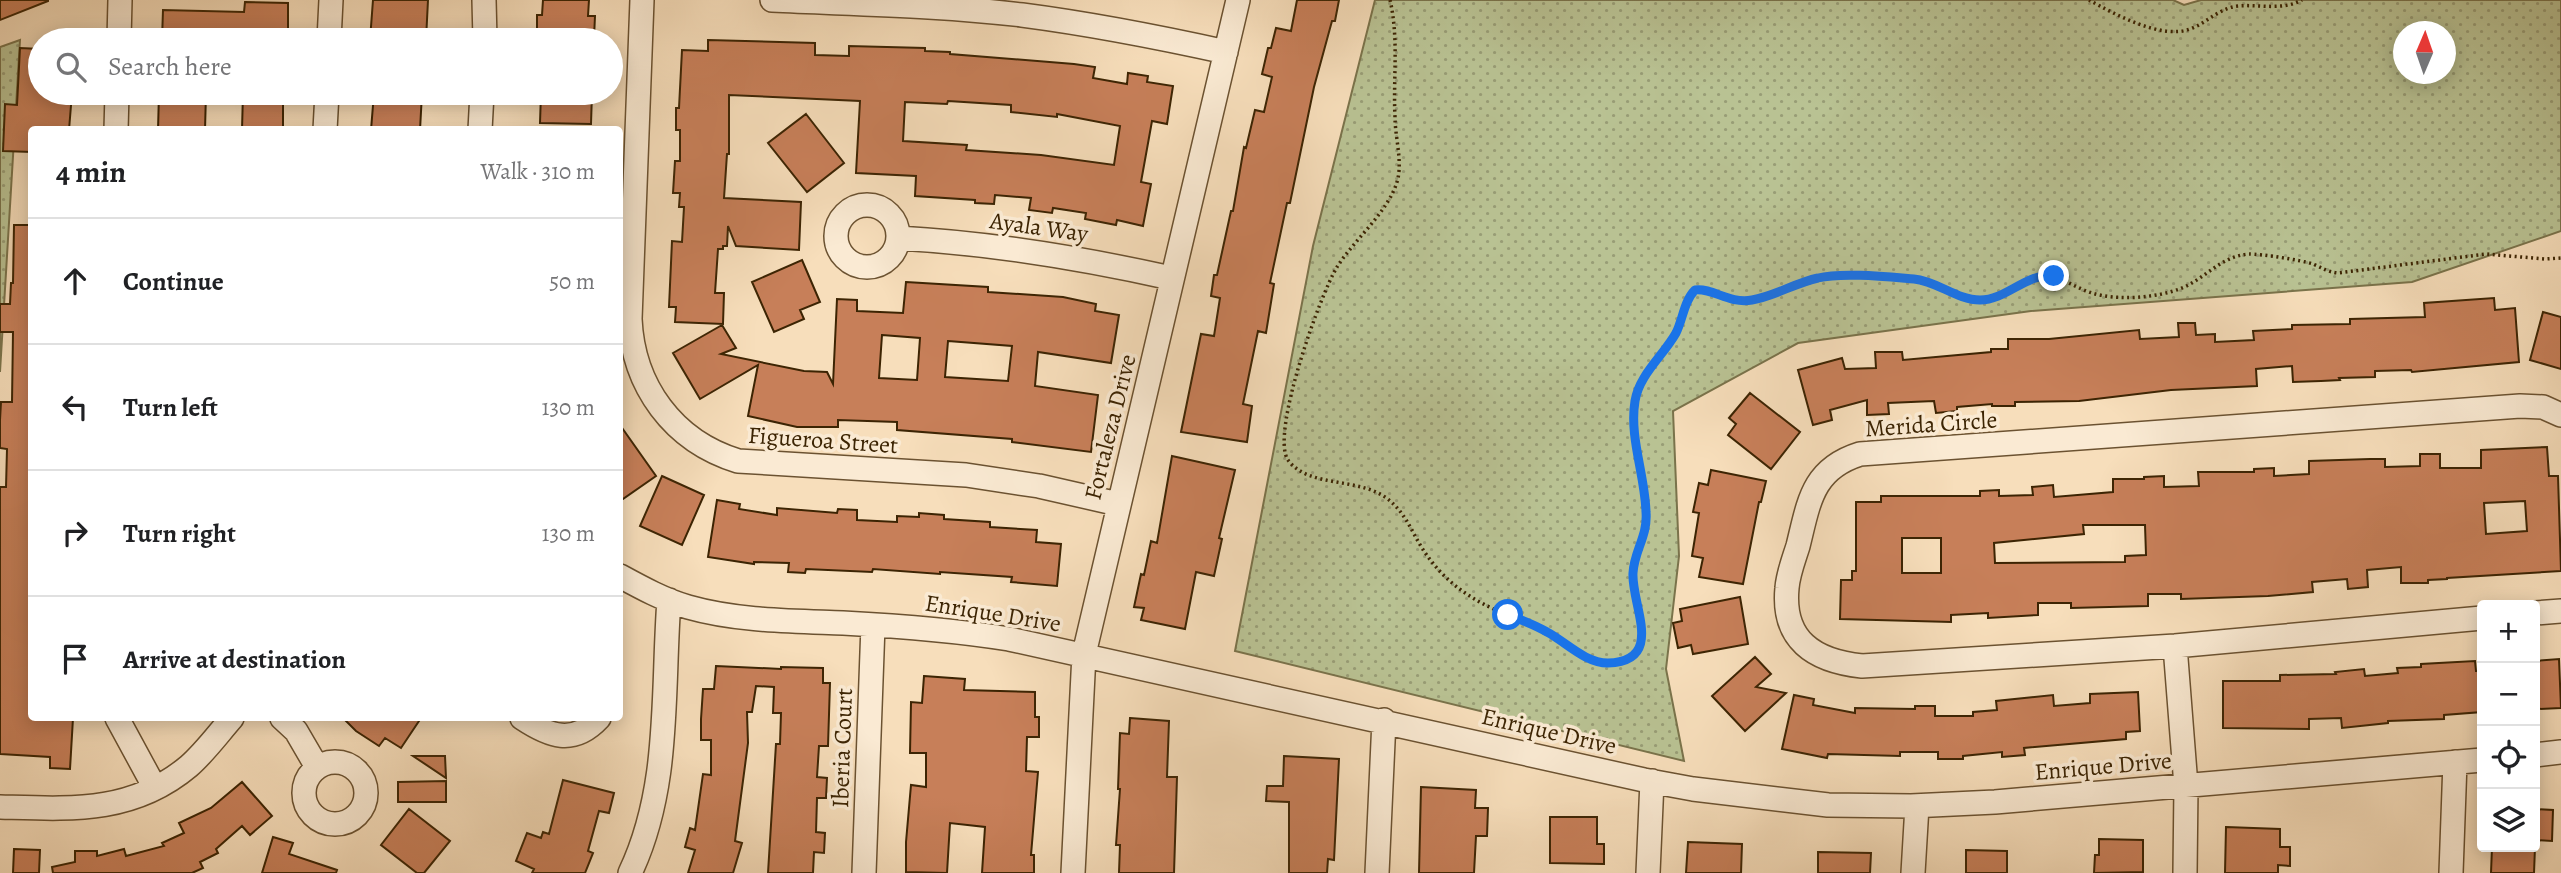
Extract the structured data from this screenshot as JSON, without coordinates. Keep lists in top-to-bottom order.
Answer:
{
  "streets": {
    "street": [
      "Ayala Way",
      "Merida Circle",
      "Fortaleza Drive",
      "Figueroa Street",
      "Enrique Drive",
      "Iberia Court"
    ]
  },
  "crossings": [
    ["Ayala Way", "Fortaleza Drive"],
    ["Fortaleza Drive", "Figueroa Street"],
    ["Fortaleza Drive", "Enrique Drive"],
    ["Enrique Drive", "Iberia Court"]
  ],
  "north": "top",
  "page": {
    "search": "Search here",
    "heading": ["4 min", "Walk · 310 m"],
    "list": [
      ["Continue", "50 m"],
      ["Turn left", "130 m"],
      ["Turn right", "130 m"],
      "Arrive at destination"
    ],
    "map_buttons": ["+", "−"]
  }
}
